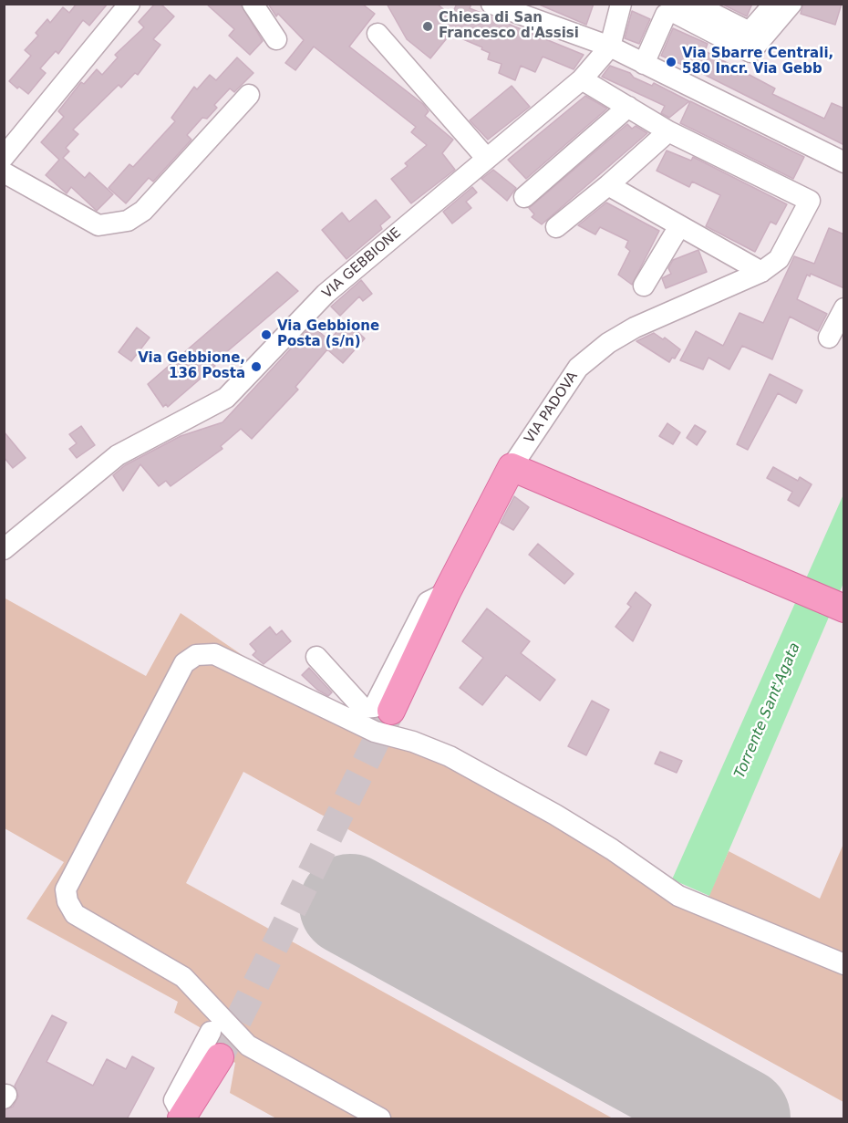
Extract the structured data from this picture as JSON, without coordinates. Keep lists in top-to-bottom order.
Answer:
{
  "streets": {
    "main road": ["VIA PADOVA"],
    "street": ["VIA GEBBIONE"]
  },
  "water": ["Torrente Sant'Agata"],
  "places": [
    "Chiesa di San Francesco d'Assisi",
    "Via Sbarre Centrali, 580 Incr. Via Gebb",
    "Via Gebbione Posta (s/n)",
    "Via Gebbione, 136 Posta"
  ]
}
